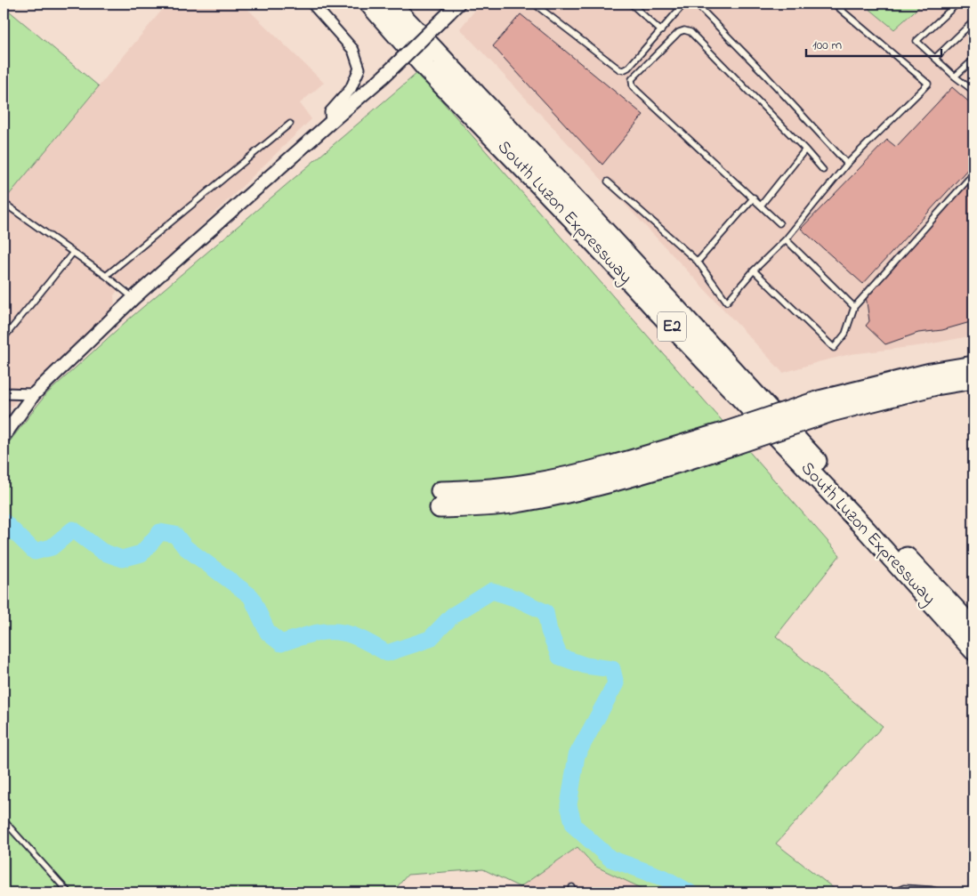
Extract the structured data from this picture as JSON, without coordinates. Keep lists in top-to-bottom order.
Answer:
{
  "streets": {
    "highway": ["South Luzon Expressway", "E2"]
  },
  "scale_bar": "100 m"
}
